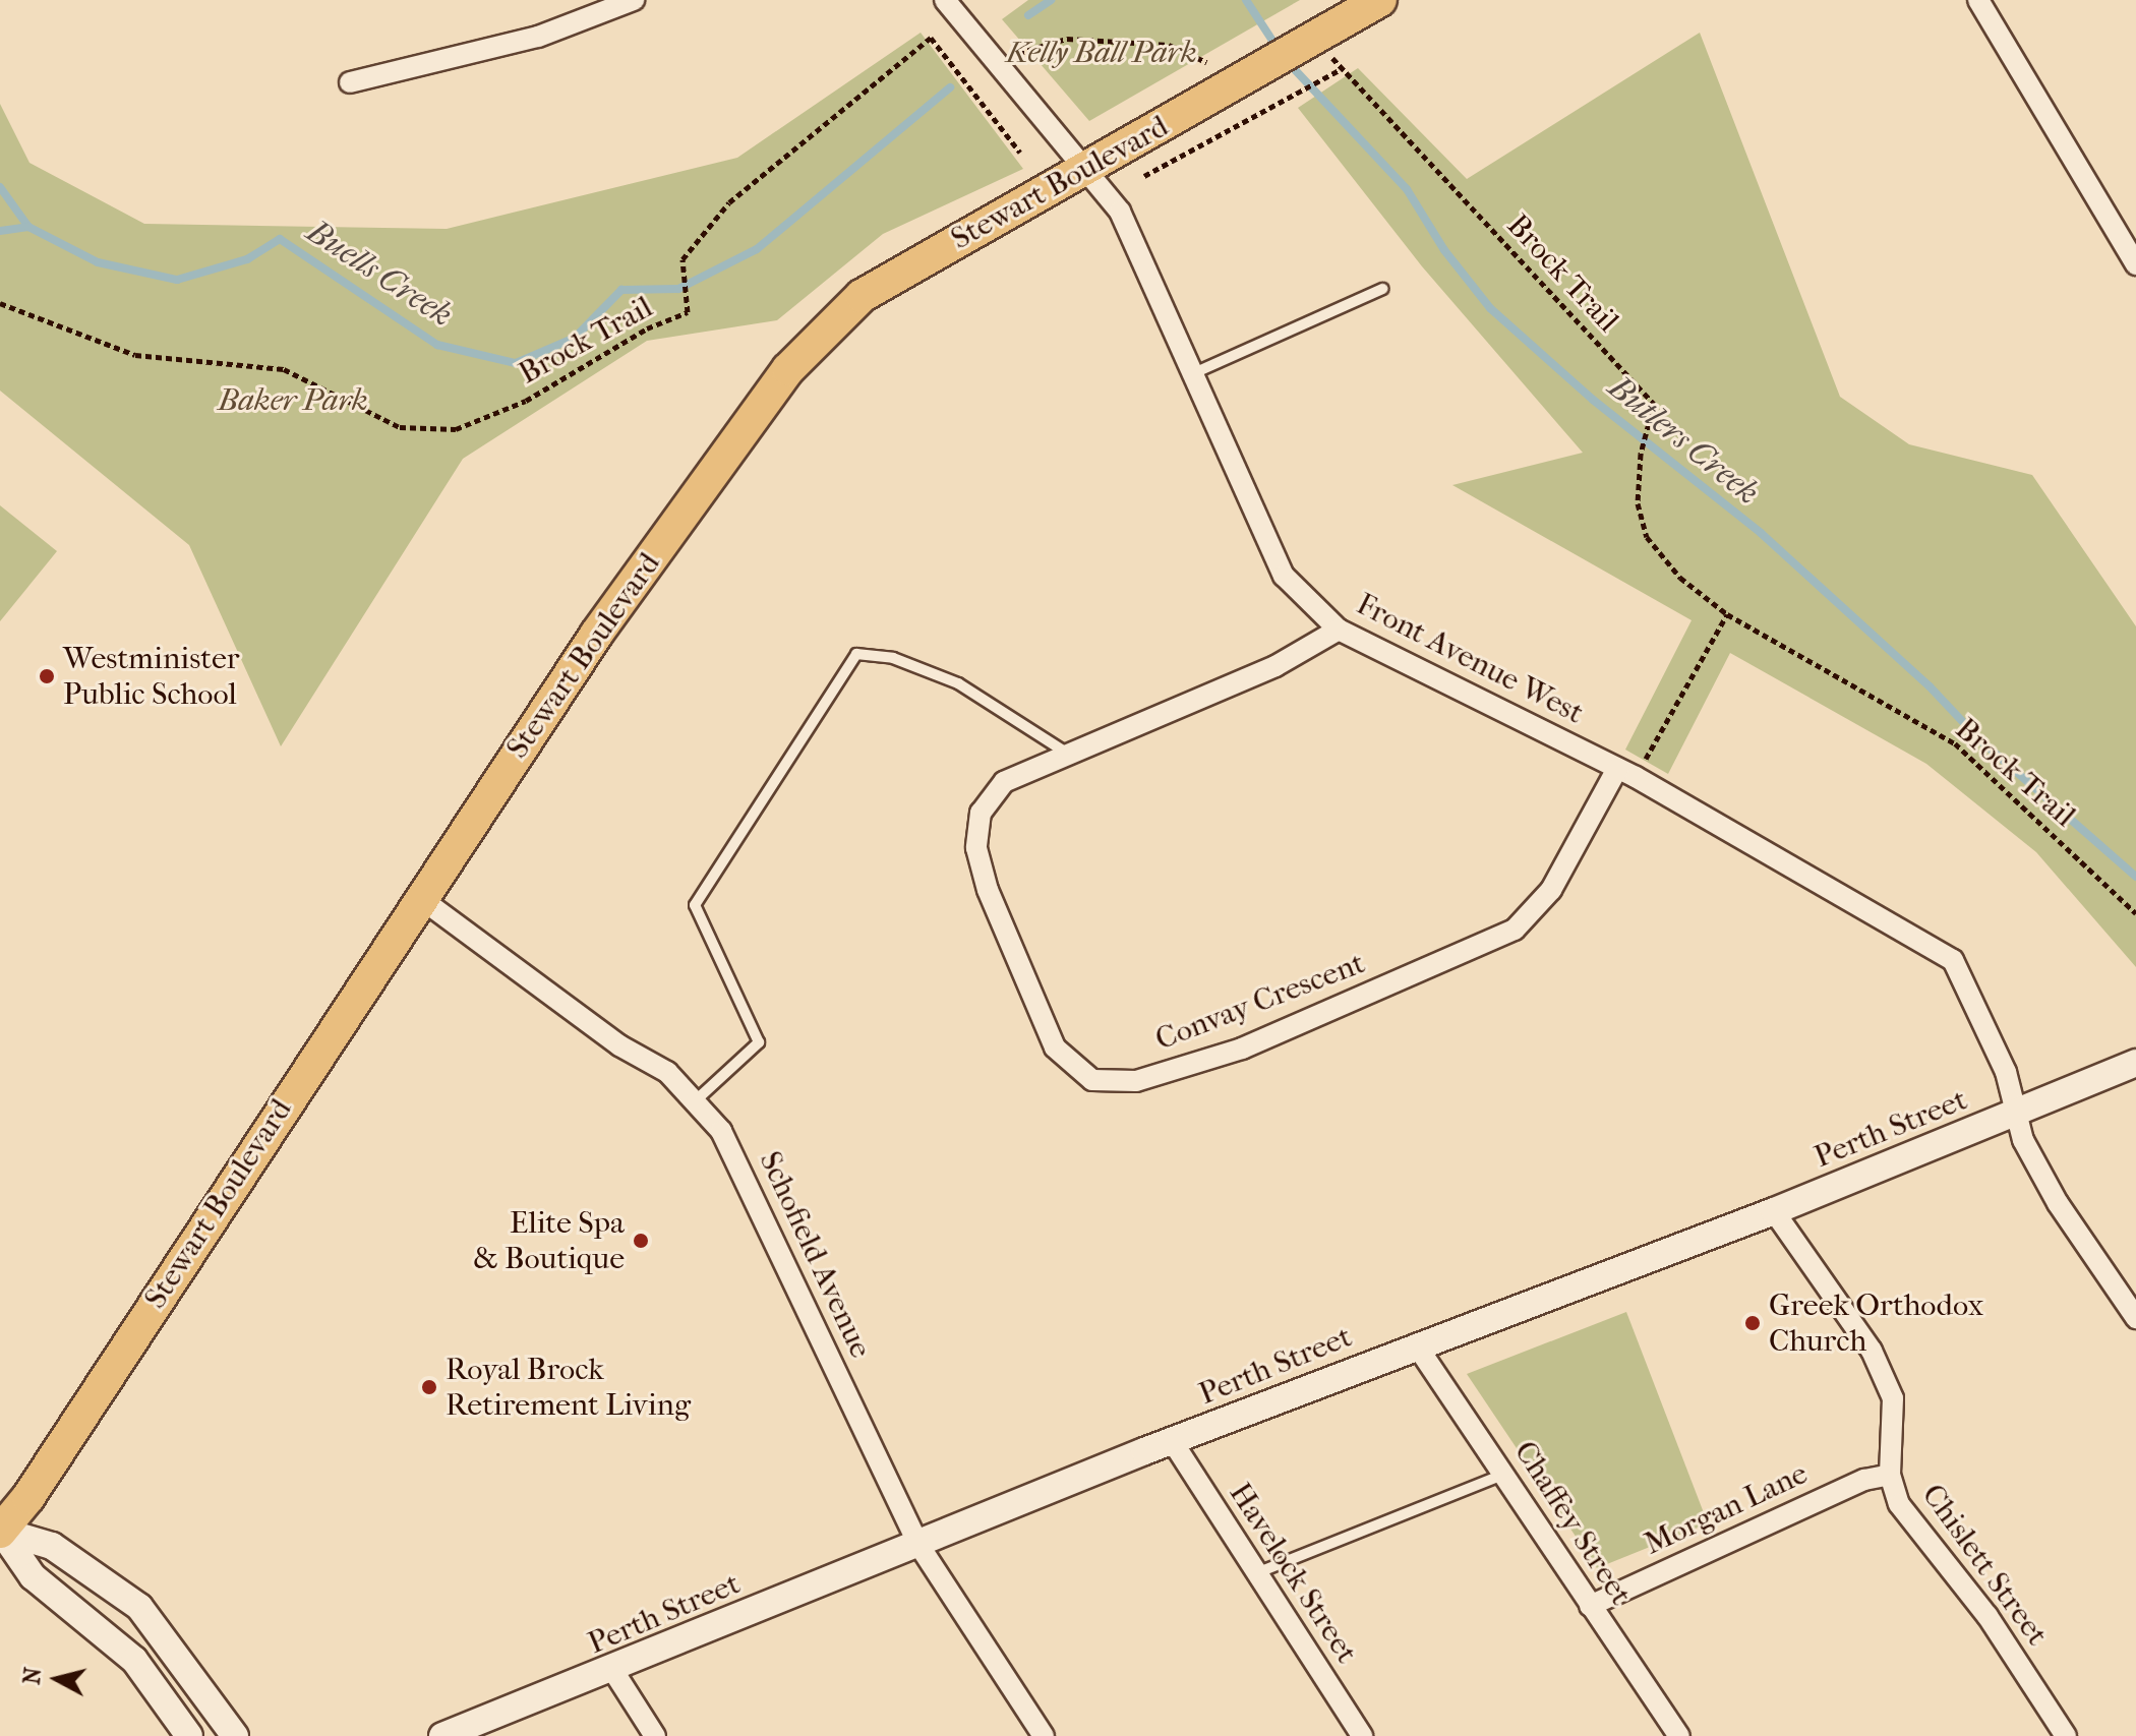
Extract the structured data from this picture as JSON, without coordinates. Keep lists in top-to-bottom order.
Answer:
{
  "streets": {
    "main road": ["Stewart Boulevard"],
    "street": [
      "Front Avenue West",
      "Convay Crescent",
      "Perth Street",
      "Schofield Avenue",
      "Morgan Lane",
      "Chaffey Street",
      "Chislett Street",
      "Havelock Street"
    ],
    "path": ["Brock Trail"]
  },
  "crossings": [
    ["Stewart Boulevard", "Front Avenue West"],
    ["Stewart Boulevard", "Schofield Avenue"],
    ["Front Avenue West", "Convay Crescent"],
    ["Front Avenue West", "Perth Street"],
    ["Perth Street", "Schofield Avenue"],
    ["Perth Street", "Chaffey Street"],
    ["Perth Street", "Chislett Street"],
    ["Perth Street", "Havelock Street"],
    ["Morgan Lane", "Chaffey Street"],
    ["Morgan Lane", "Chislett Street"]
  ],
  "water": ["Buells Creek", "Butlers Creek"],
  "parks": ["Kelly Ball Park", "Baker Park"],
  "places": [
    "Westminister Public School",
    "Elite Spa & Boutique",
    "Greek Orthodox Church",
    "Royal Brock Retirement Living"
  ],
  "north": "left"
}
